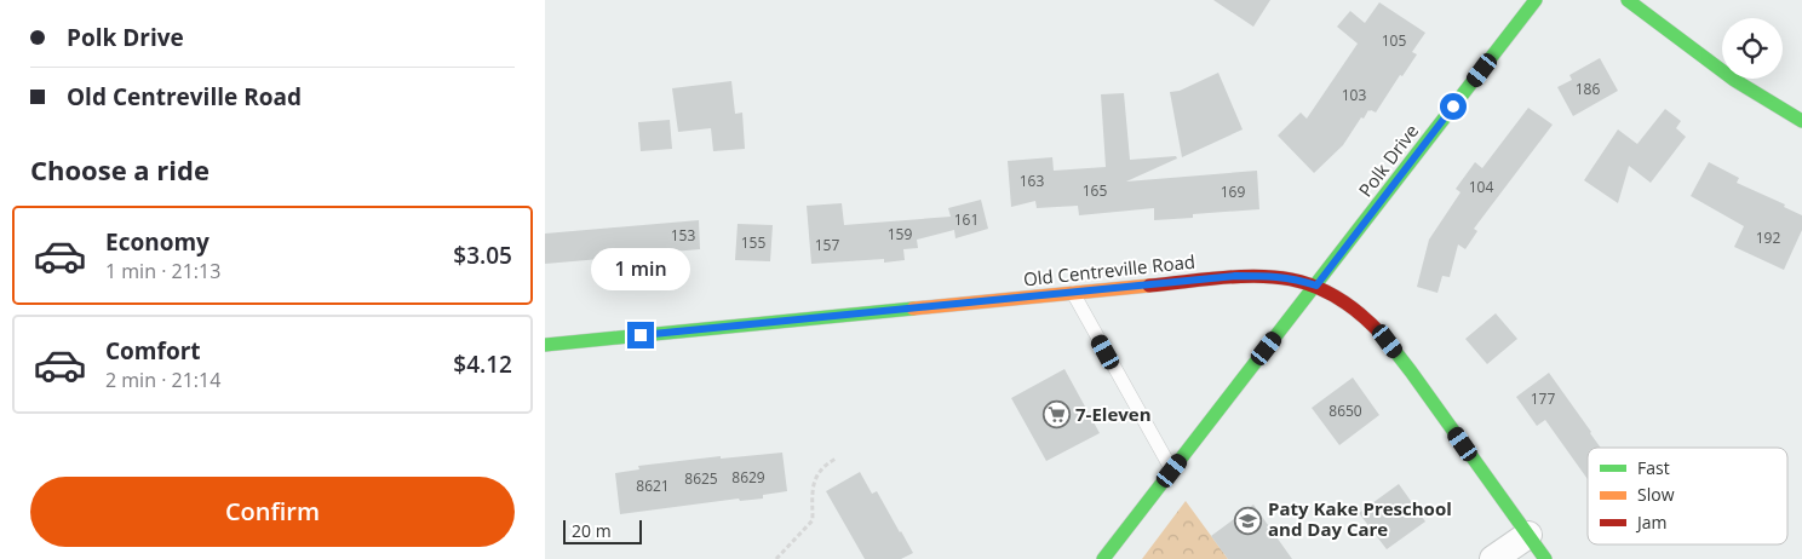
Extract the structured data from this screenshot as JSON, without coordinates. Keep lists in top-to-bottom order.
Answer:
{
  "streets": {
    "street": ["Polk Drive", "Old Centreville Road"]
  },
  "crossings": [
    ["Polk Drive", "Old Centreville Road"]
  ],
  "places": {
    "supermarket": ["7-Eleven"],
    "school or university": ["Paty Kake Preschool and Day Care"]
  },
  "house_numbers": [
    "105",
    "186",
    "103",
    "163",
    "104",
    "165",
    "169",
    "161",
    "159",
    "153",
    "192",
    "155",
    "157",
    "177",
    "8650",
    "8629",
    "8625",
    "8621"
  ],
  "legend": ["Fast", "Slow", "Jam"],
  "scale_bar": "20 m",
  "page": {
    "banner": ["Polk Drive", "Old Centreville Road"],
    "heading": "Choose a ride",
    "list": [
      {
        "name": "Economy",
        "note": "1 min · 21:13",
        "value": "$3.05"
      },
      {
        "name": "Comfort",
        "note": "2 min · 21:14",
        "value": "$4.12"
      }
    ],
    "bubble": "1 min",
    "buttons": "Confirm",
    "scale": "20 m"
  }
}
